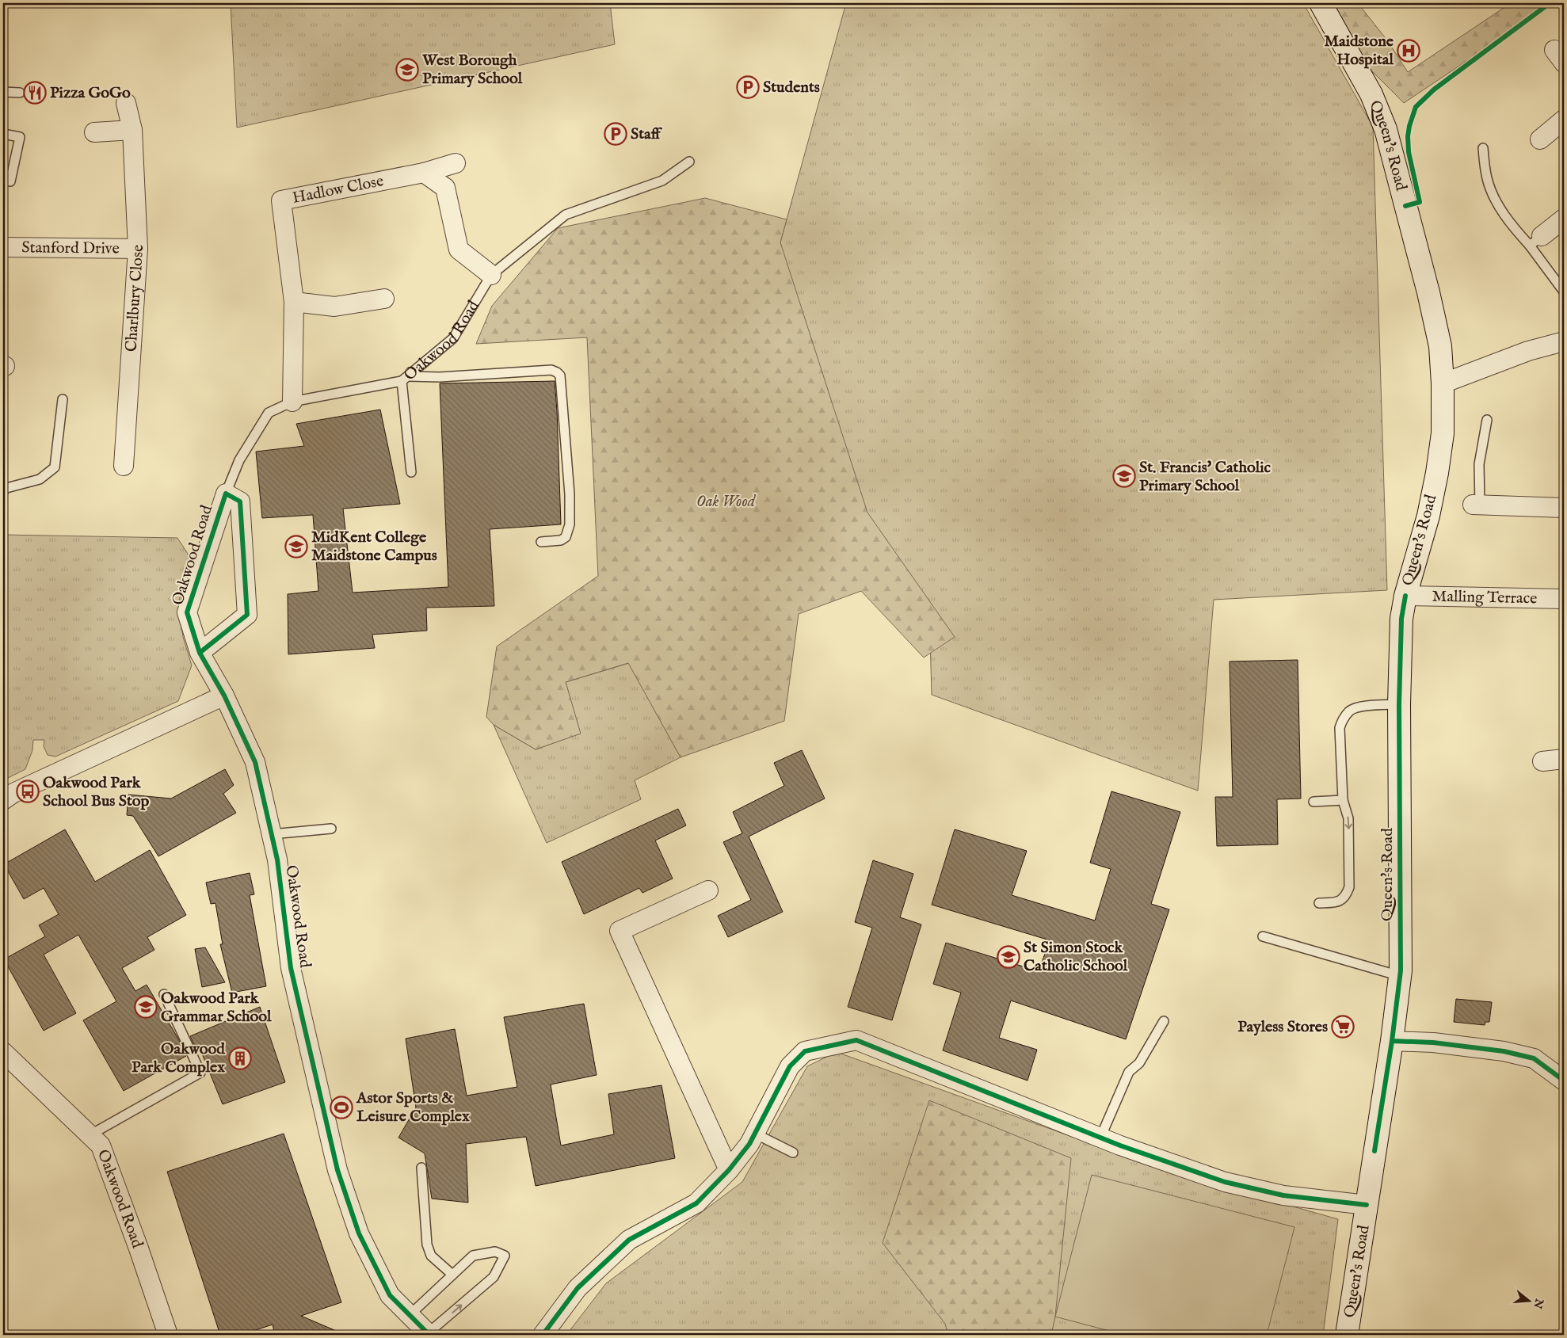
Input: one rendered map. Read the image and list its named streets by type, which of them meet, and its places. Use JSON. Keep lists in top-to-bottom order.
{
  "streets": {
    "street": [
      "Queen's Road",
      "Hadlow Close",
      "Stanford Drive",
      "Charlbury Close",
      "Oakwood Road",
      "Malling Terrace"
    ]
  },
  "crossings": [
    ["Queen's Road", "Malling Terrace"],
    ["Hadlow Close", "Oakwood Road"],
    ["Stanford Drive", "Charlbury Close"]
  ],
  "parks": ["Oak Wood"],
  "places": {
    "hospital": ["Maidstone Hospital"],
    "school or university": [
      "West Borough Primary School",
      "St. Francis' Catholic Primary School",
      "MidKent College Maidstone Campus",
      "St Simon Stock Catholic School",
      "Oakwood Park Grammar School"
    ],
    "parking": ["Students", "Staff"],
    "restaurant": ["Pizza GoGo"],
    "bus stop": ["Oakwood Park School Bus Stop"],
    "supermarket": ["Payless Stores"],
    "building": ["Oakwood Park Complex"],
    "sports": ["Astor Sports & Leisure Complex"]
  },
  "north": "right"
}
